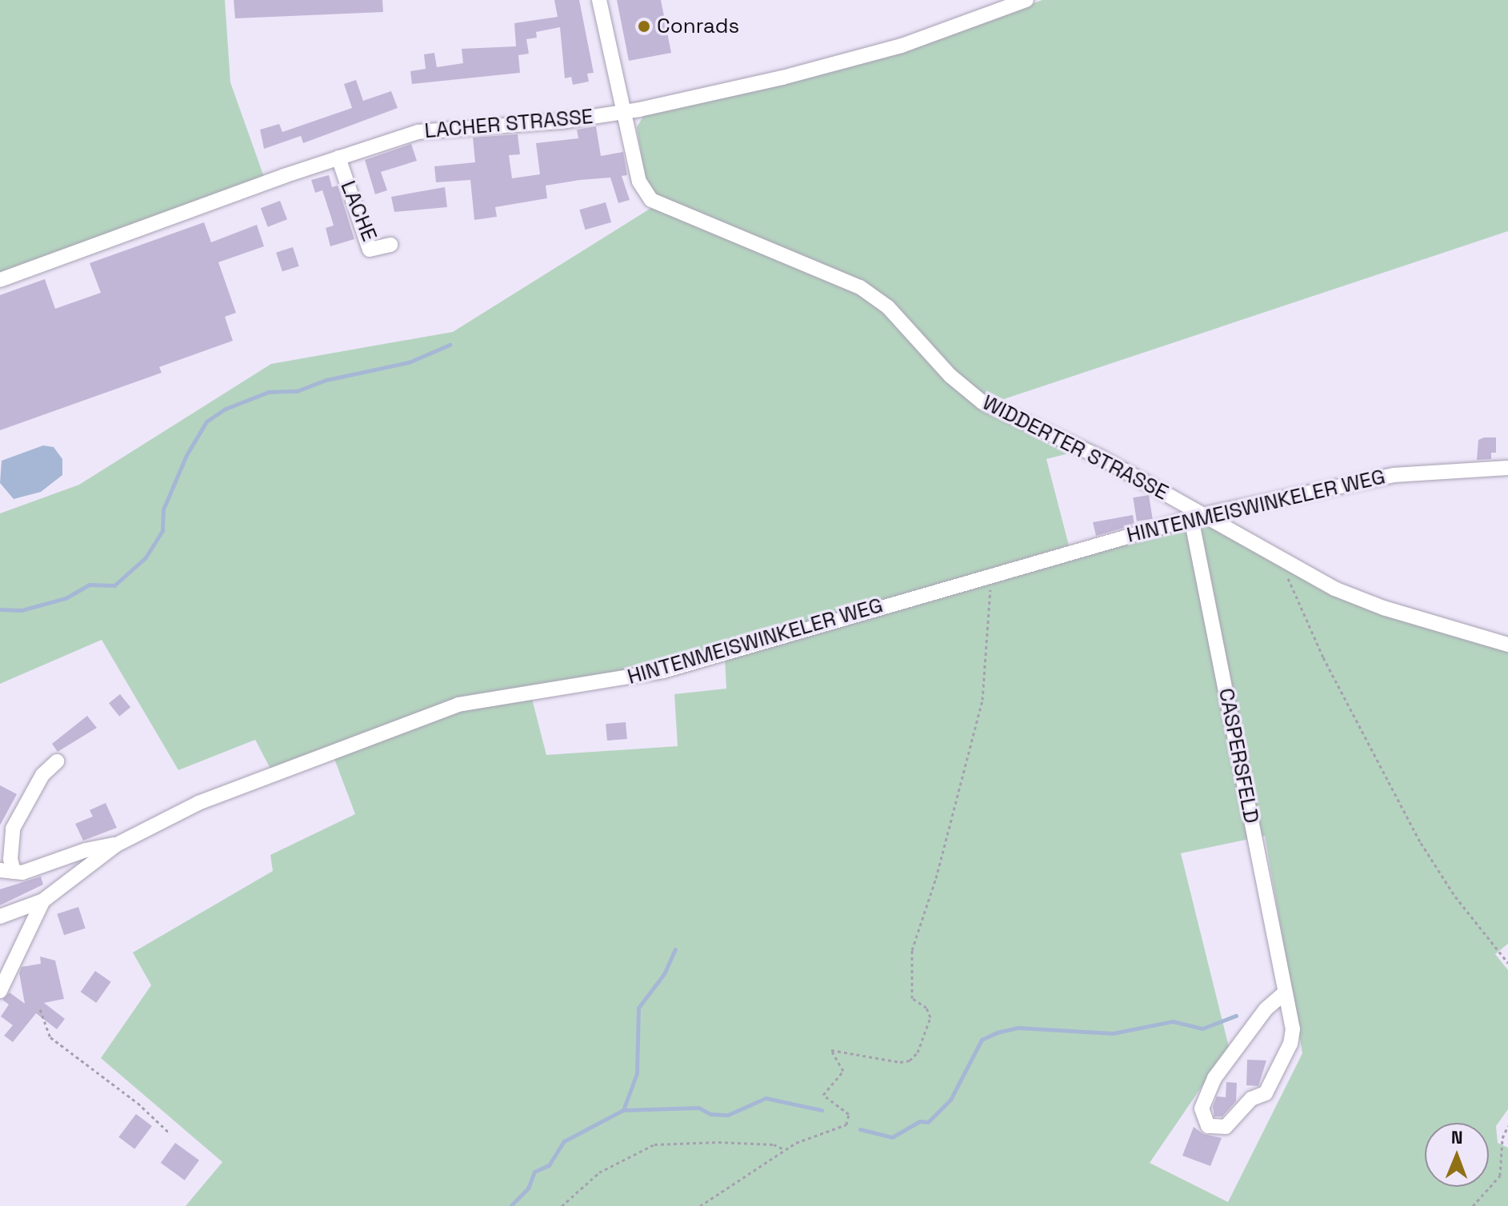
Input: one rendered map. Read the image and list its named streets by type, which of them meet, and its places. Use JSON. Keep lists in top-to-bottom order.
{
  "streets": {
    "street": [
      "LACHER STRASSE",
      "LACHE",
      "WIDDERTER STRASSE",
      "HINTENMEISWINKELER WEG",
      "CASPERSFELD"
    ]
  },
  "crossings": [
    ["LACHER STRASSE", "LACHE"],
    ["LACHER STRASSE", "WIDDERTER STRASSE"],
    ["WIDDERTER STRASSE", "HINTENMEISWINKELER WEG"],
    ["WIDDERTER STRASSE", "CASPERSFELD"],
    ["HINTENMEISWINKELER WEG", "CASPERSFELD"]
  ],
  "places": ["Conrads"],
  "north": "top"
}
